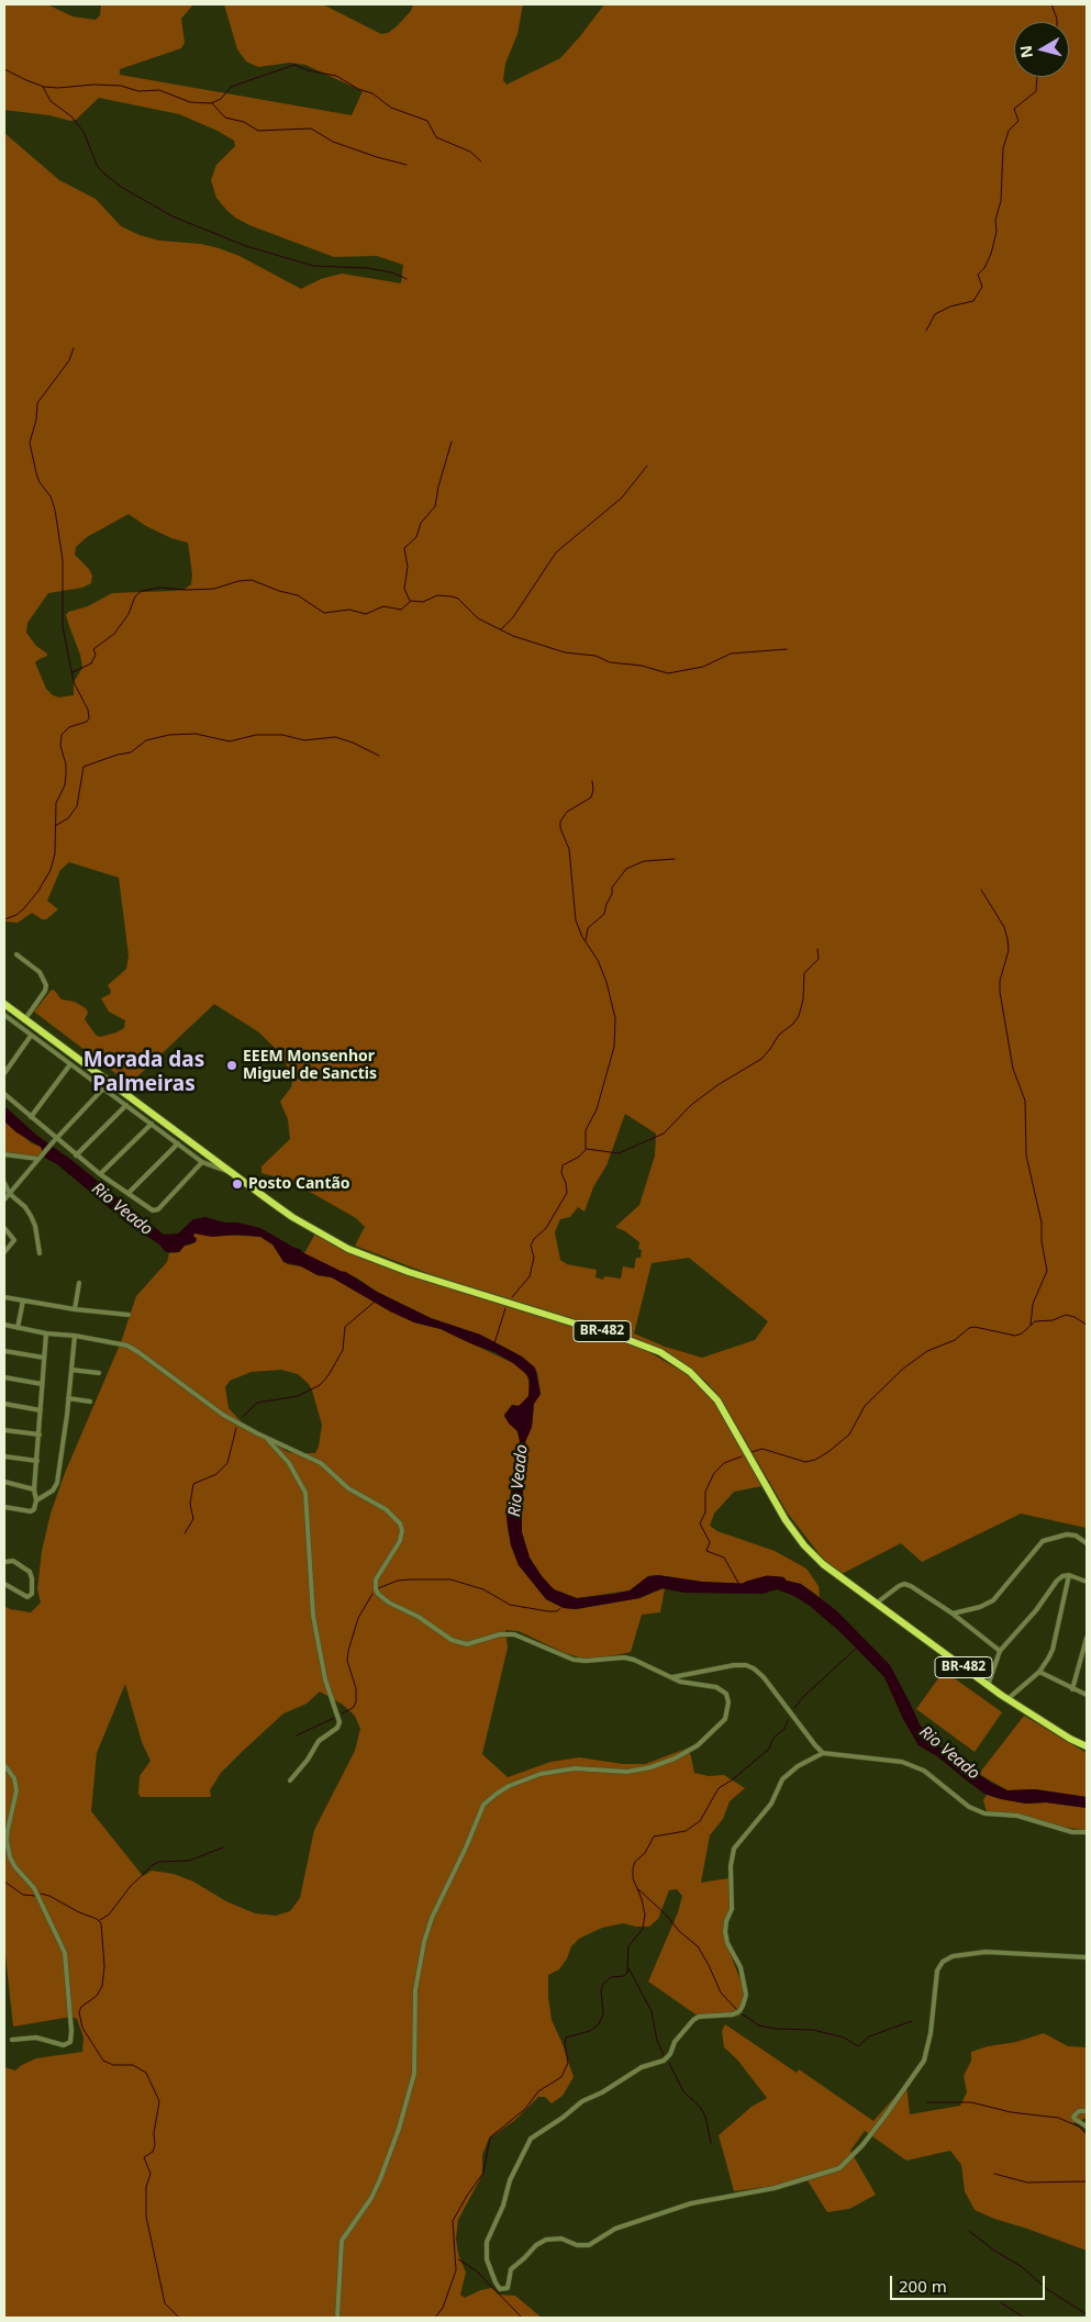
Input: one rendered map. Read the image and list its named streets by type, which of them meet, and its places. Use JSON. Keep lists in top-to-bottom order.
{
  "streets": {
    "highway": ["BR-482"]
  },
  "districts": ["Morada das Palmeiras"],
  "water": ["Rio Veado"],
  "places": ["EEEM Monsenhor Miguel de Sanctis", "Posto Cantão"],
  "scale_bar": "200 m",
  "north": "left"
}
